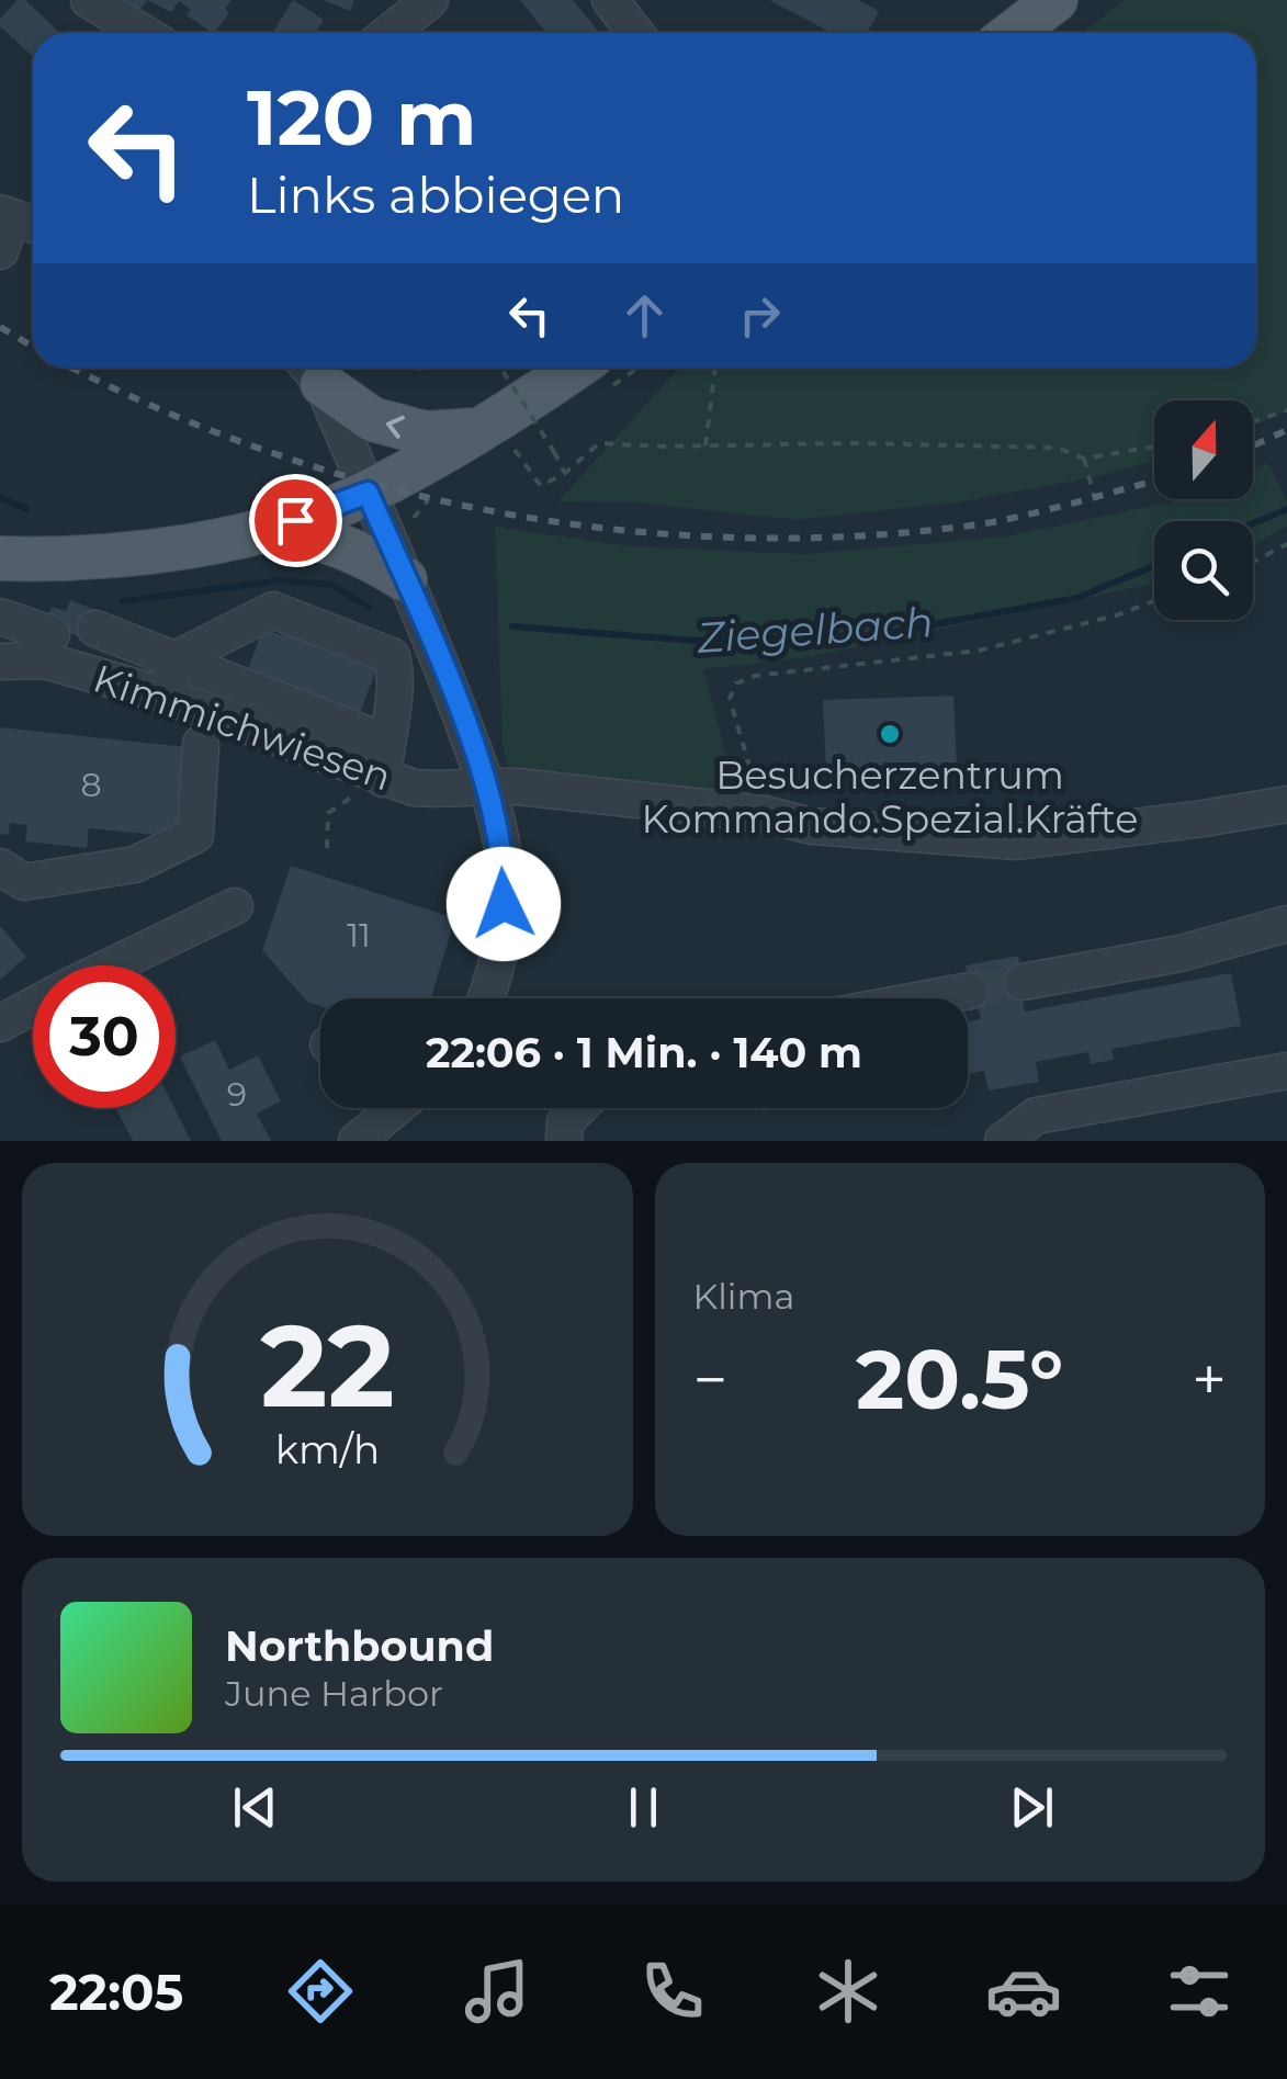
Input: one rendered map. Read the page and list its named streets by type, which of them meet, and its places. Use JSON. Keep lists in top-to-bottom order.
{
  "streets": {
    "street": ["Kimmichwiesen"]
  },
  "water": ["Ziegelbach"],
  "places": ["Besucherzentrum Kommando.Spezial.Kräfte"],
  "house_numbers": ["8", "11", "9"],
  "north": "top",
  "page": {
    "turn": ["120 m", "Links abbiegen"],
    "limit": "30",
    "trip": "22:06 · 1 Min. · 140 m",
    "tile": "Klima",
    "heat": ["−", "20.5°", "+"],
    "song": ["Northbound", "June Harbor"],
    "tabs": "22:05",
    "gauge": ["22", "km/h"]
  }
}
